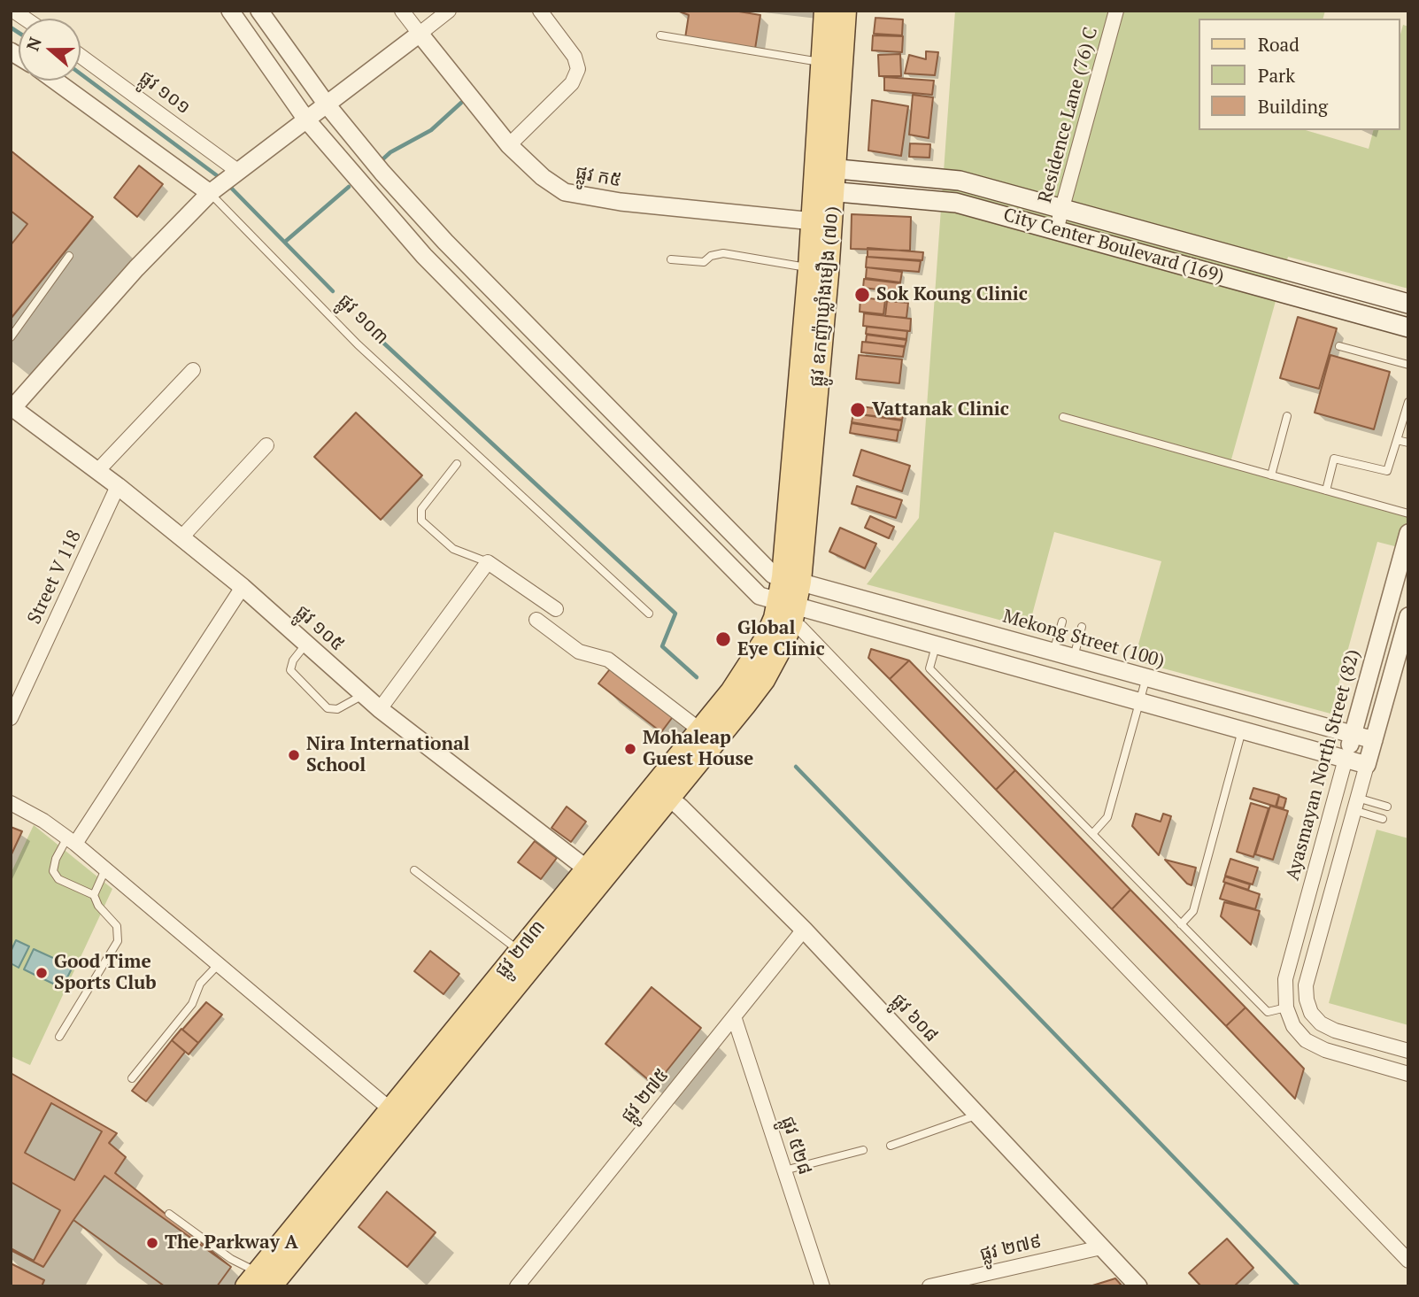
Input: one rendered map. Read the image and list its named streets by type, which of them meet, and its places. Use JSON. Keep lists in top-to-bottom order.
{
  "streets": {
    "main road": ["City Center Boulevard (169)", "ផ្លូវ ឧកញ៉ាឃ្លាំងមឿង (៧០)", "ផ្លូវ ២៧៣"],
    "street": [
      "ផ្លូវ ១០១",
      "Residence Lane (76) C",
      "ផ្លូវ ក៥",
      "ផ្លូវ ១០៣",
      "Street V 118",
      "ផ្លូវ ១០៥",
      "Mekong Street (100)",
      "Ayasmayan North Street (82)",
      "ផ្លូវ ៦០៨",
      "ផ្លូវ ២៧៥",
      "ផ្លូវ ៥២៨",
      "ផ្លូវ ២៧៩"
    ]
  },
  "crossings": [
    ["ផ្លូវ ១០១", "ផ្លូវ ១០៣"],
    ["Residence Lane (76) C", "City Center Boulevard (169)"],
    ["ផ្លូវ ក៥", "ផ្លូវ ឧកញ៉ាឃ្លាំងមឿង (៧០)"],
    ["City Center Boulevard (169)", "ផ្លូវ ឧកញ៉ាឃ្លាំងមឿង (៧០)"],
    ["ផ្លូវ ឧកញ៉ាឃ្លាំងមឿង (៧០)", "Mekong Street (100)"],
    ["Street V 118", "ផ្លូវ ១០៥"],
    ["ផ្លូវ ១០៥", "ផ្លូវ ២៧៣"],
    ["Mekong Street (100)", "Ayasmayan North Street (82)"],
    ["ផ្លូវ ២៧៣", "ផ្លូវ ៦០៨"],
    ["ផ្លូវ ៦០៨", "ផ្លូវ ២៧៥"],
    ["ផ្លូវ ៦០៨", "ផ្លូវ ២៧៩"],
    ["ផ្លូវ ២៧៥", "ផ្លូវ ៥២៨"]
  ],
  "places": [
    "Sok Koung Clinic",
    "Vattanak Clinic",
    "Global Eye Clinic",
    "Mohaleap Guest House",
    "Nira International School",
    "Good Time Sports Club",
    "The Parkway A"
  ],
  "legend": ["Road", "Park", "Building"],
  "north": "left"
}
